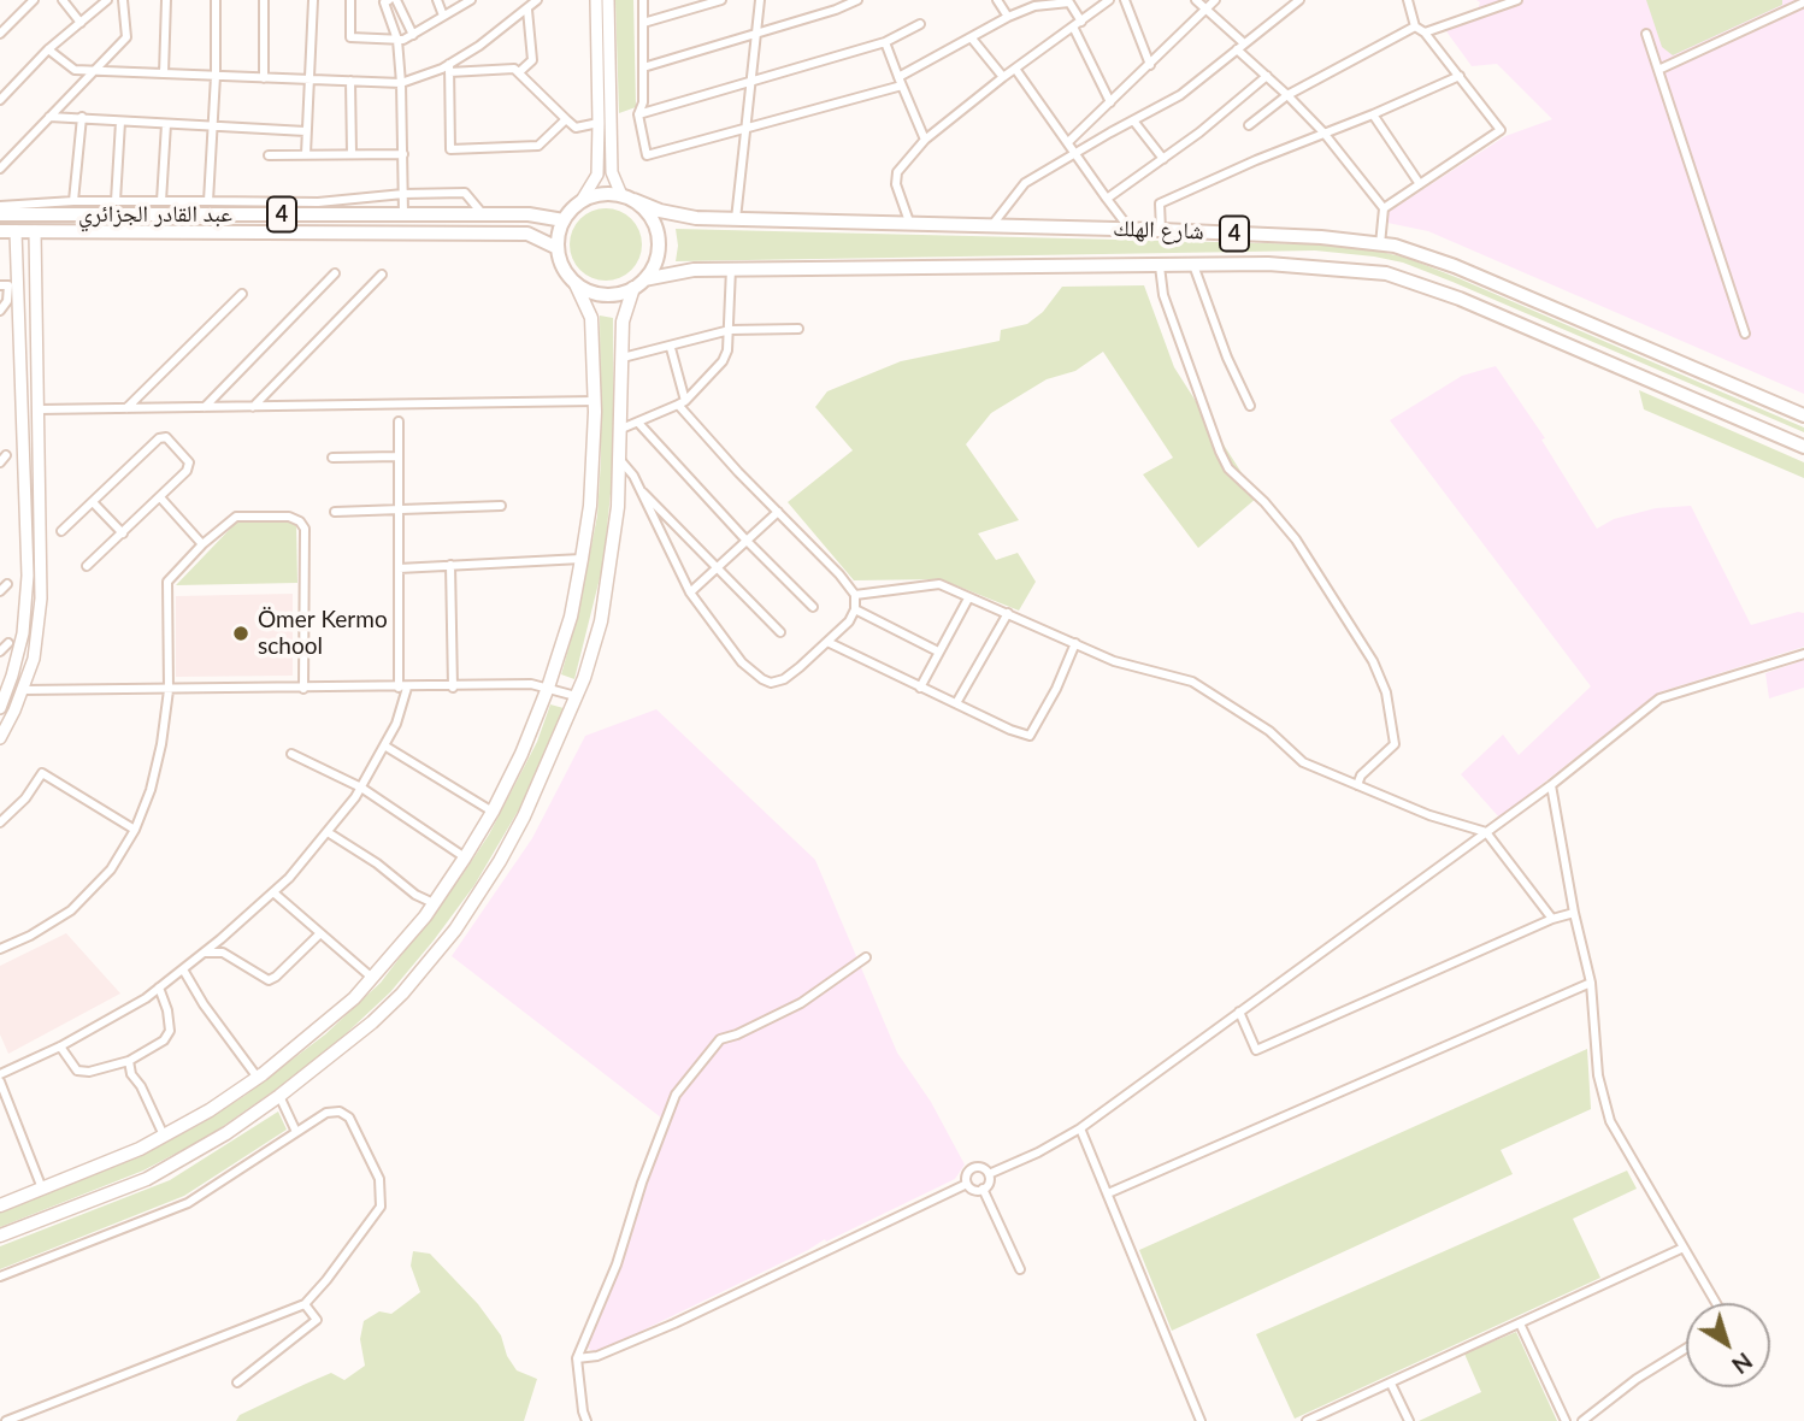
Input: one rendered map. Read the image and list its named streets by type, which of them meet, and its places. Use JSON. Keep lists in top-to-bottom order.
{
  "streets": {
    "highway": ["عبد القادر الجزائري", "4", "شارع الهلك"]
  },
  "crossings": [
    ["عبد القادر الجزائري", "شارع الهلك"]
  ],
  "places": ["Ömer Kermo school"],
  "north": "bottom right"
}
